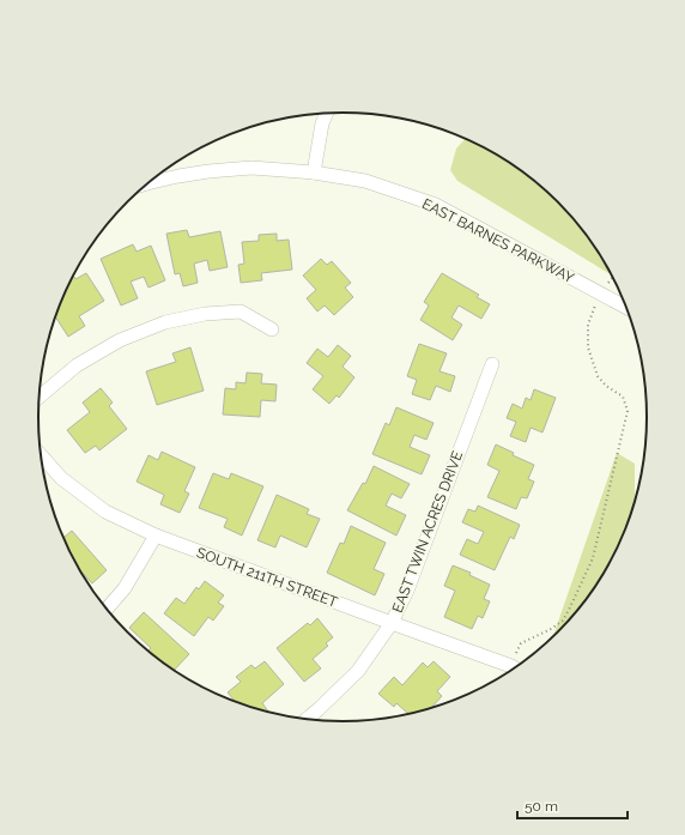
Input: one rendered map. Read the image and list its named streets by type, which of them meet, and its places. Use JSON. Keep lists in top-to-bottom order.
{
  "streets": {
    "street": ["EAST BARNES PARKWAY", "EAST TWIN ACRES DRIVE", "SOUTH 211TH STREET"]
  },
  "crossings": [
    ["EAST TWIN ACRES DRIVE", "SOUTH 211TH STREET"]
  ],
  "scale_bar": "50 m"
}
